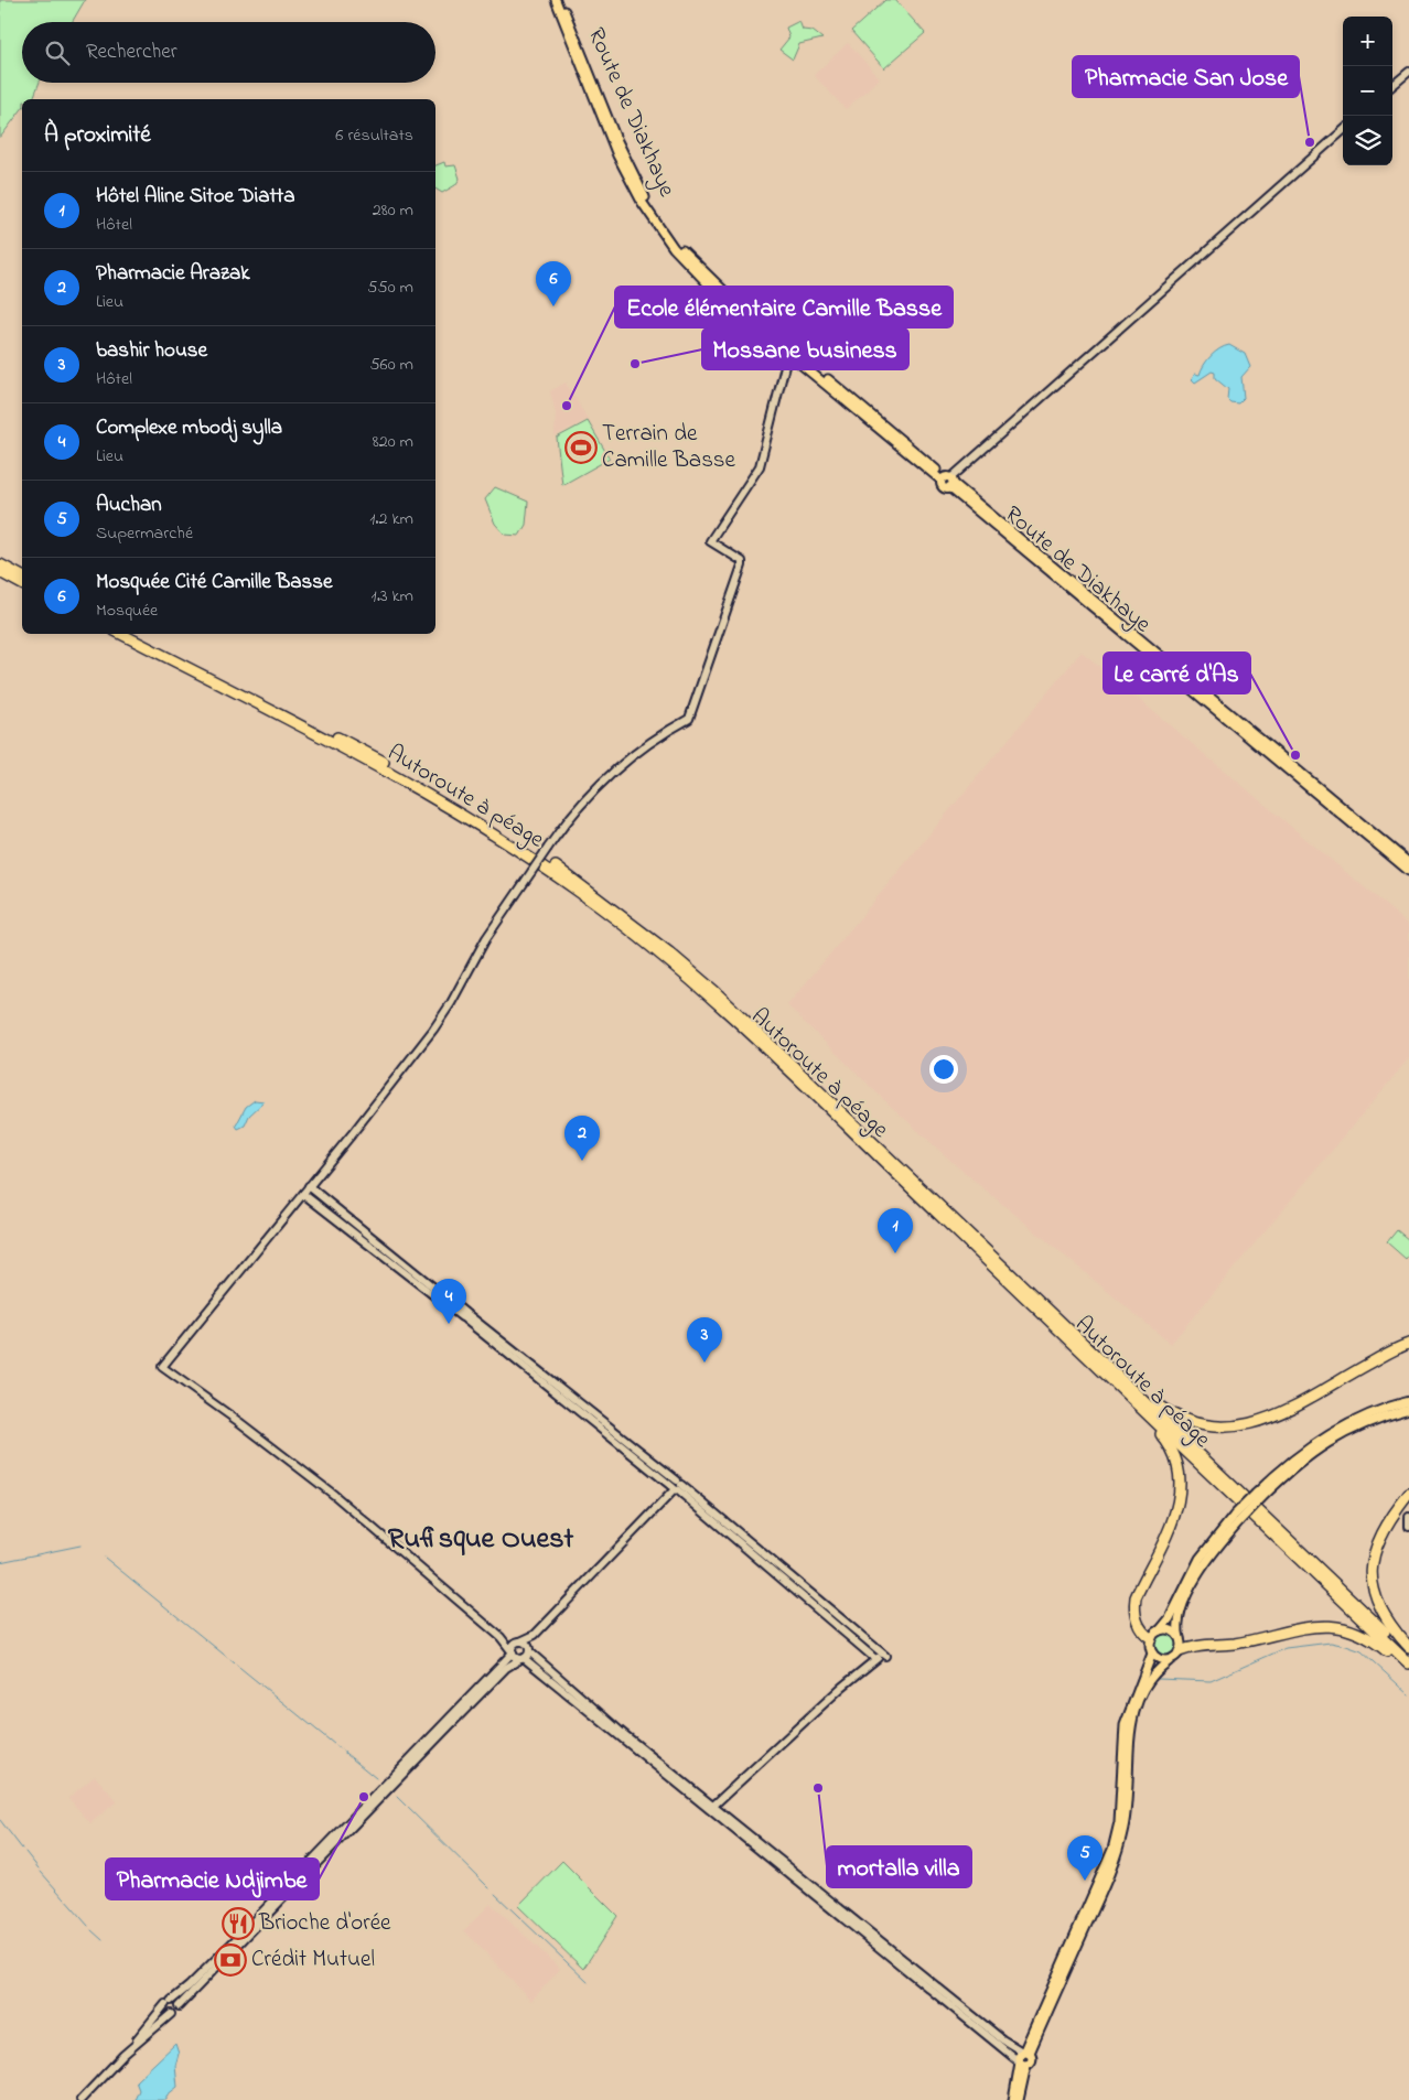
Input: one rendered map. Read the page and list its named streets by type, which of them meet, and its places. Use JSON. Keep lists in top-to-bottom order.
{
  "streets": {
    "highway": ["Autoroute à péage"],
    "main road": ["Route de Diakhaye"]
  },
  "districts": ["Rufisque Ouest"],
  "places": {
    "other": [
      "Pharmacie San Jose",
      "Mossane business",
      "Ecole élémentaire Camille Basse",
      "Le carré d'As",
      "mortalla villa",
      "Pharmacie Ndjimbe"
    ],
    "sports": ["Terrain de Camille Basse"],
    "restaurant": ["Brioche d'orée"],
    "bank": ["Crédit Mutuel"]
  },
  "page": {
    "map_buttons": ["+", "−"],
    "search": "Rechercher",
    "heading": ["À proximité", "6 résultats"],
    "list": [
      {
        "mark": "1",
        "name": "Hôtel Aline Sitoe Diatta",
        "note": "Hôtel",
        "value": "280 m"
      },
      {
        "mark": "2",
        "name": "Pharmacie Arazak",
        "note": "Lieu",
        "value": "550 m"
      },
      {
        "mark": "3",
        "name": "bashir house",
        "note": "Hôtel",
        "value": "560 m"
      },
      {
        "mark": "4",
        "name": "Complexe mbodj sylla",
        "note": "Lieu",
        "value": "820 m"
      },
      {
        "mark": "5",
        "name": "Auchan",
        "note": "Supermarché",
        "value": "1.2 km"
      },
      {
        "mark": "6",
        "name": "Mosquée Cité Camille Basse",
        "note": "Mosquée",
        "value": "1.3 km"
      }
    ],
    "pins": [
      "6",
      "2",
      "1",
      "4",
      "3",
      "5"
    ]
  }
}
